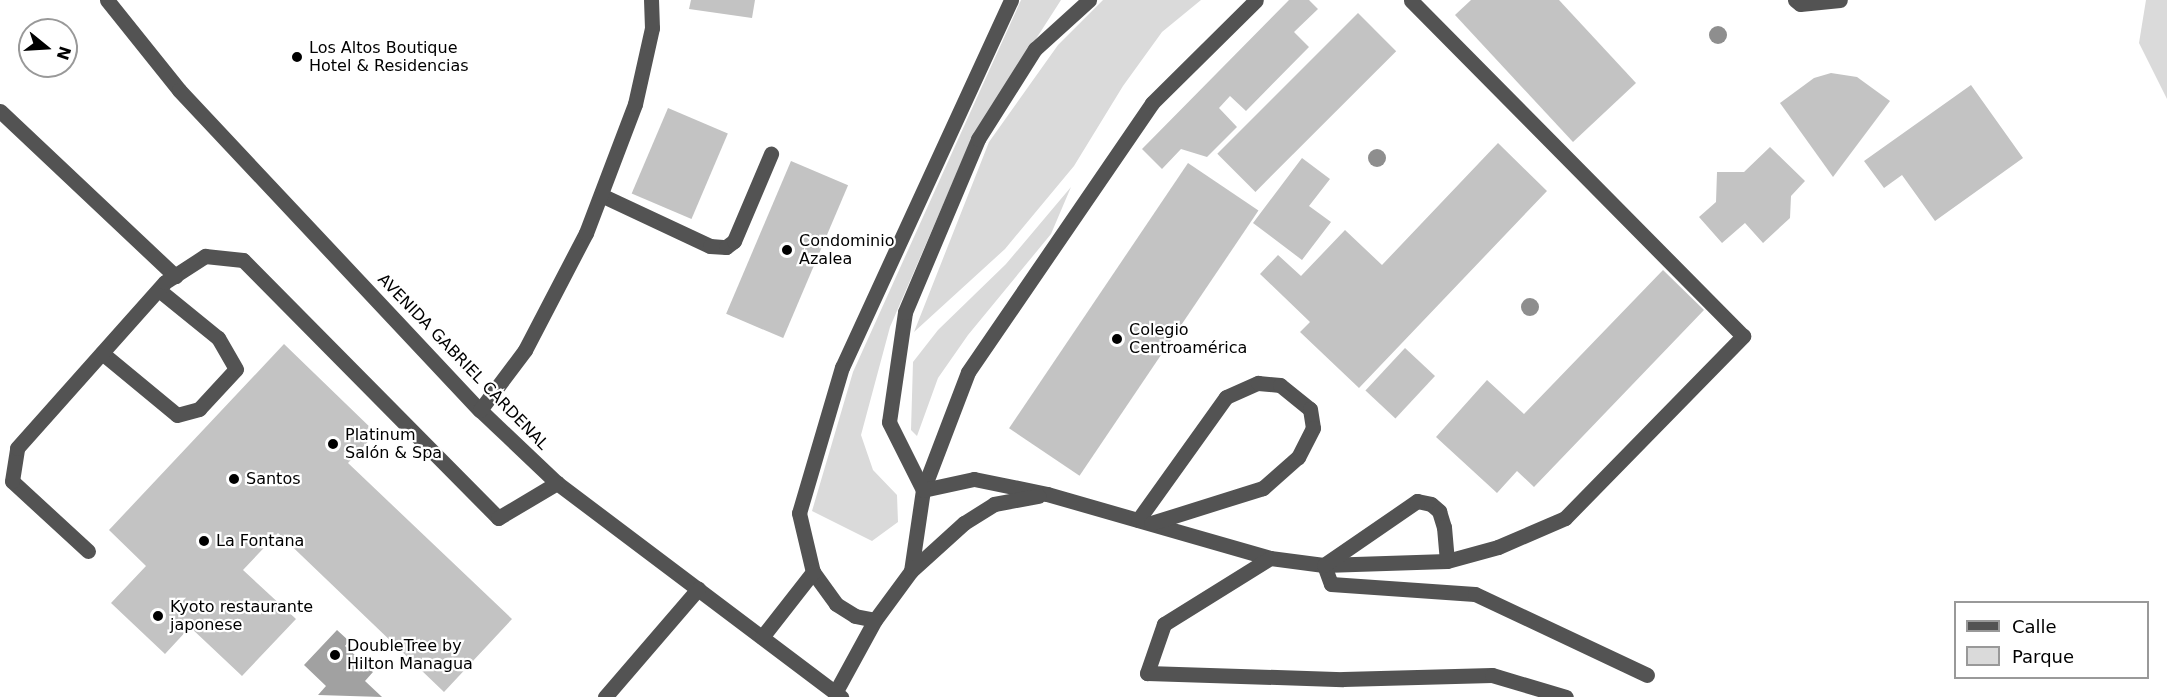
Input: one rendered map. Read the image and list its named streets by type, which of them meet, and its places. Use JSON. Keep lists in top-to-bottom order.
{
  "streets": {
    "street": ["AVENIDA GABRIEL CARDENAL"]
  },
  "places": [
    "Los Altos Boutique Hotel & Residencias",
    "Condominio Azalea",
    "Colegio Centroamérica",
    "Platinum Salón & Spa",
    "Santos",
    "La Fontana",
    "Kyoto restaurante japonese",
    "DoubleTree by Hilton Managua"
  ],
  "legend": ["Calle", "Parque"],
  "north": "right"
}
